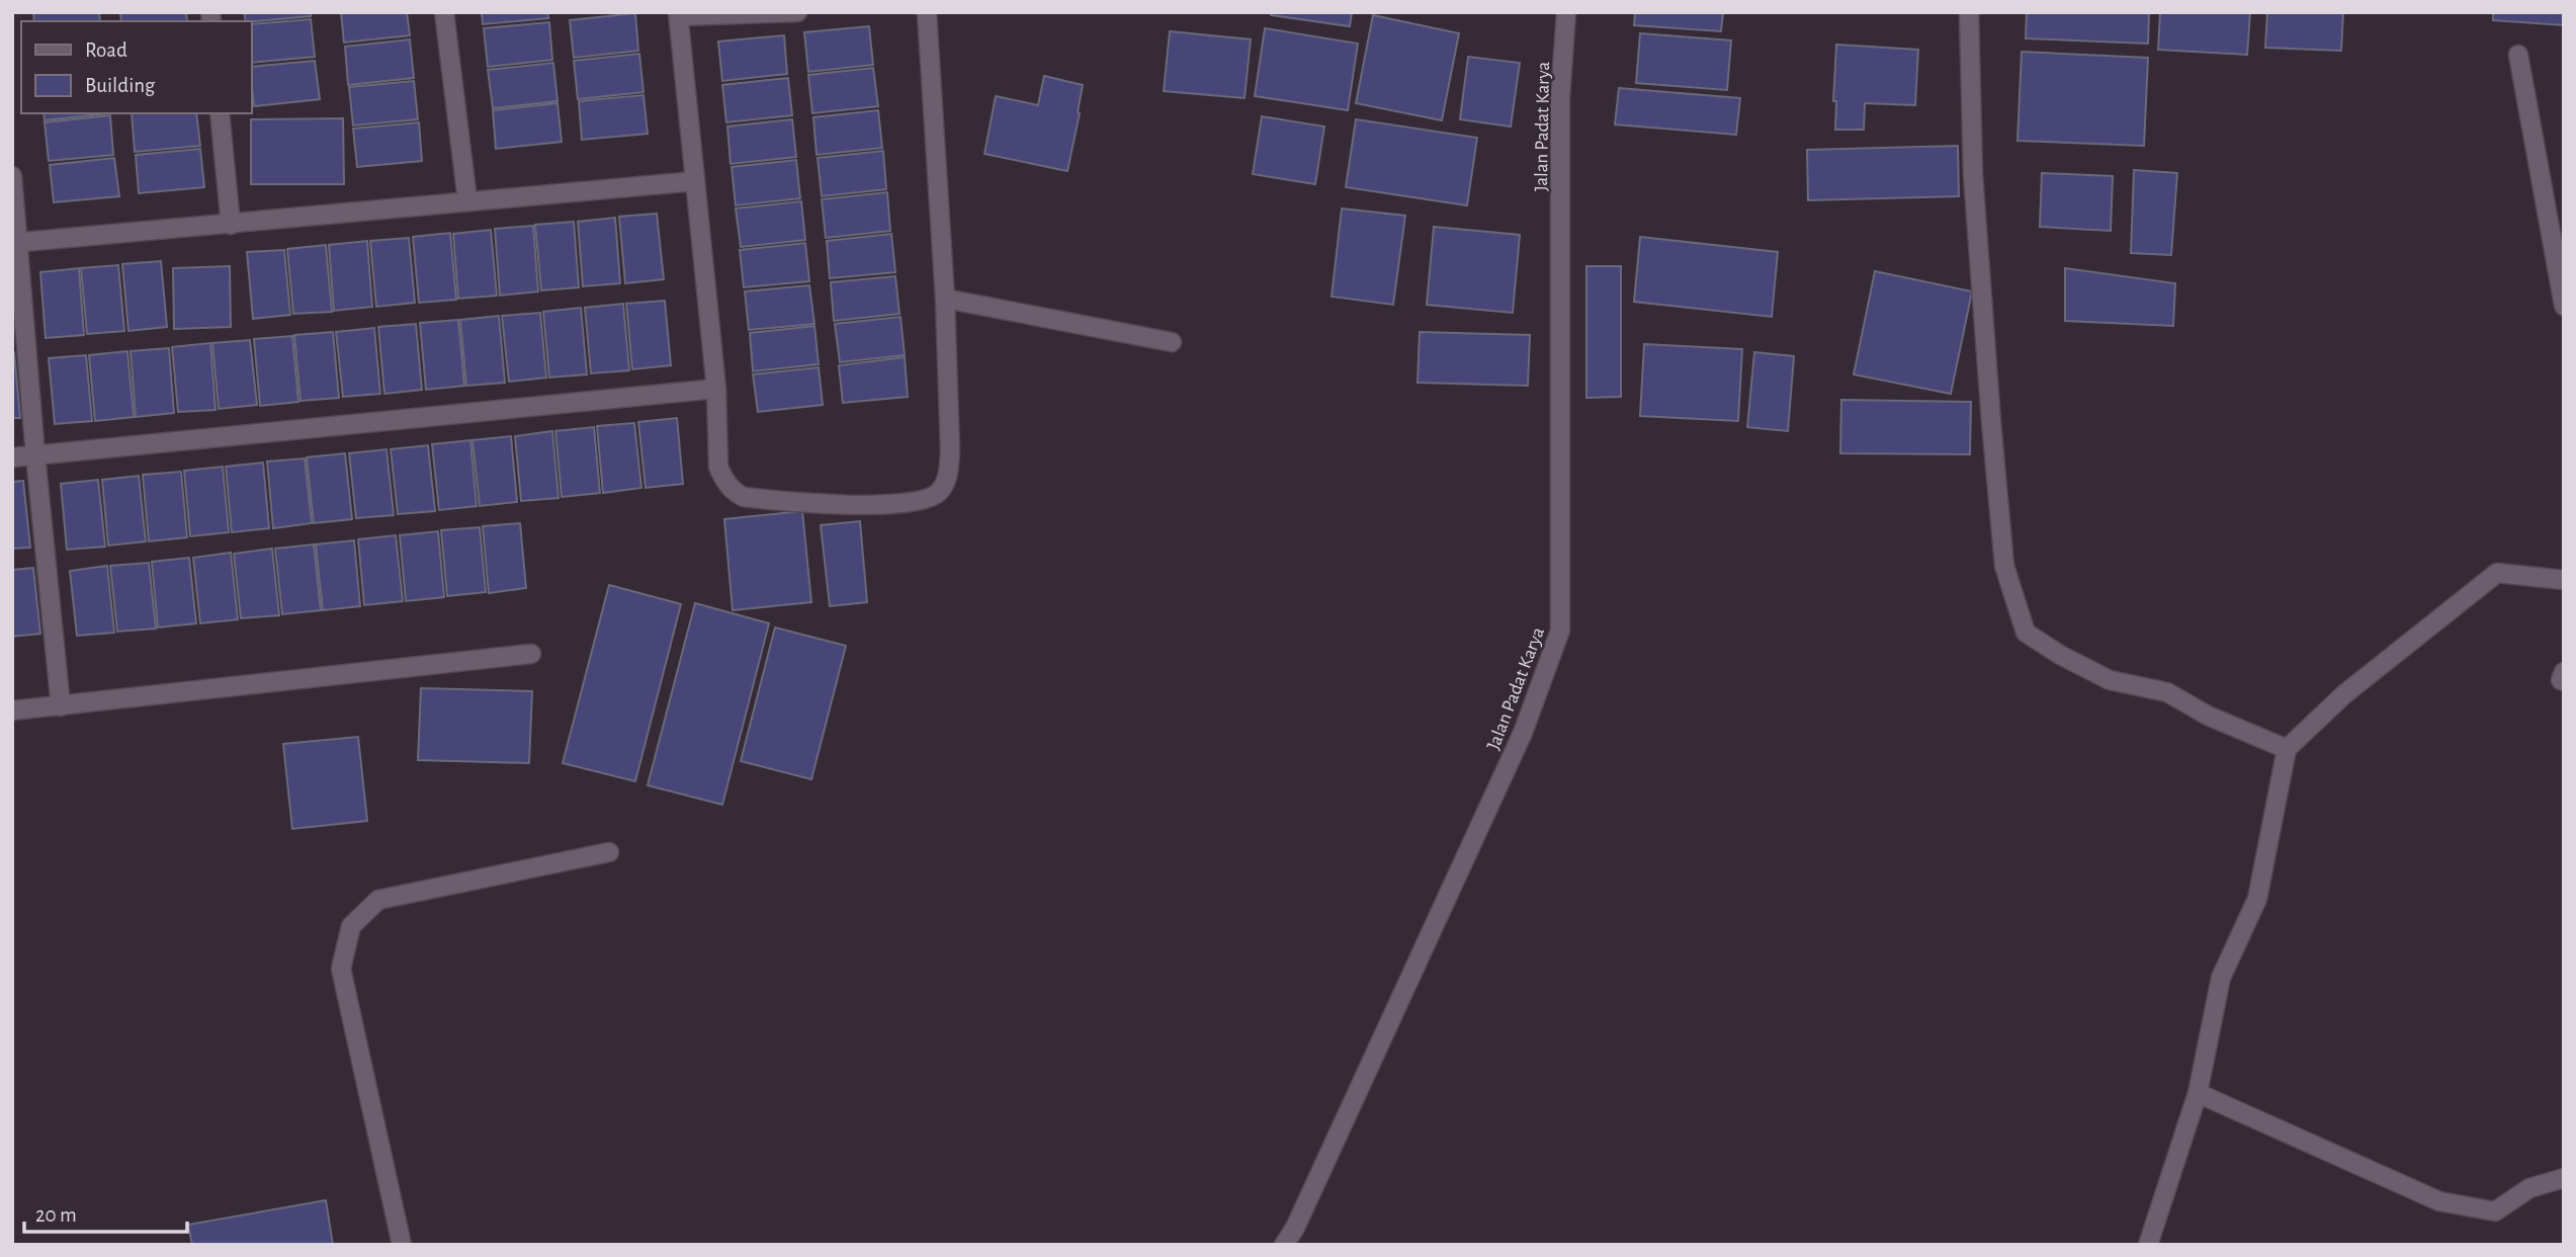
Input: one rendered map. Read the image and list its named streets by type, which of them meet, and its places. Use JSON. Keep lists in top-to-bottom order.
{
  "streets": {
    "street": ["Jalan Padat Karya"]
  },
  "legend": ["Road", "Building"],
  "scale_bar": "20 m"
}
